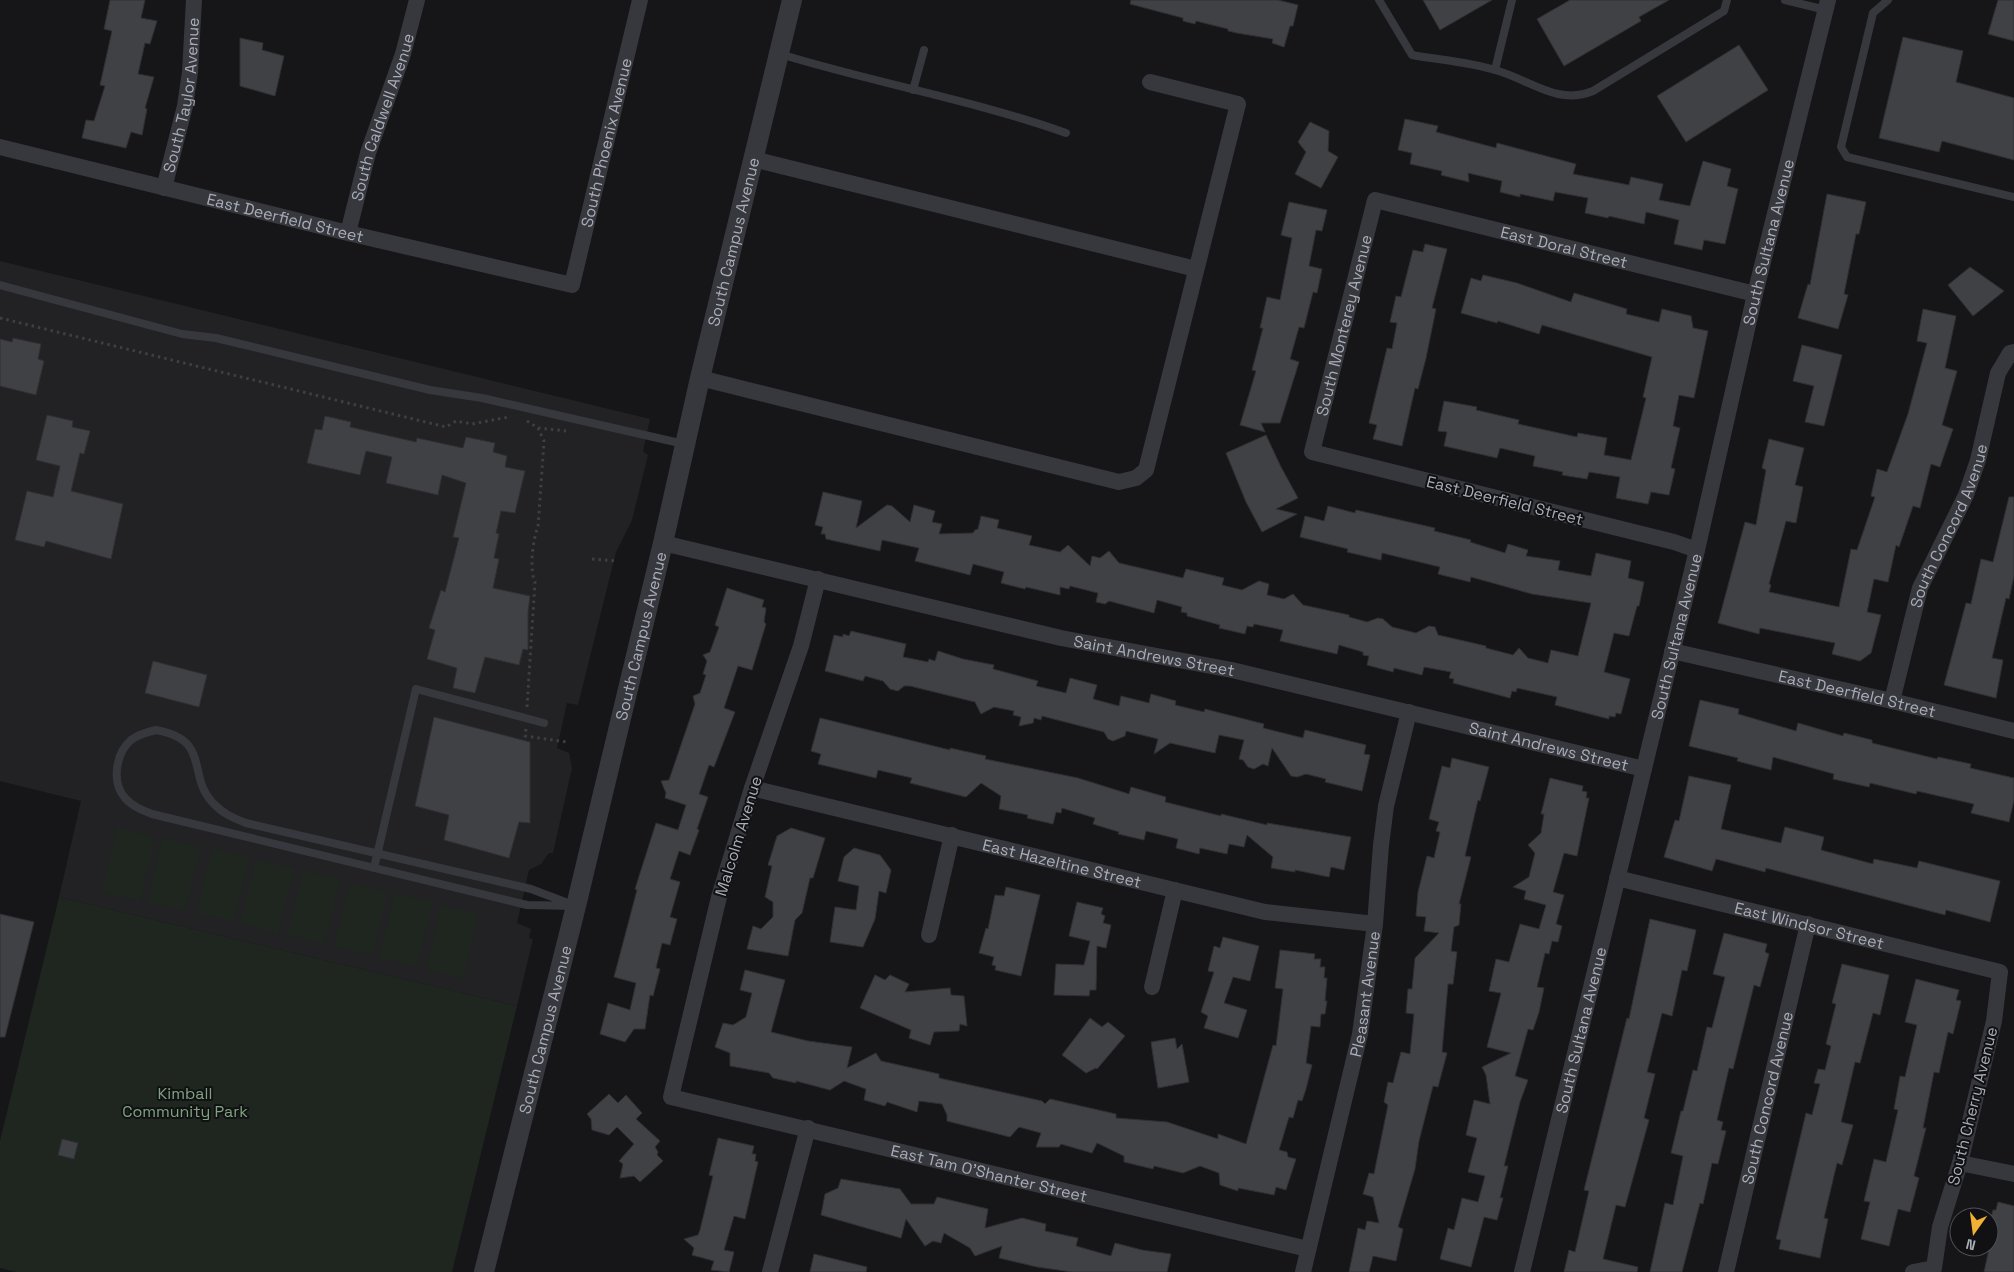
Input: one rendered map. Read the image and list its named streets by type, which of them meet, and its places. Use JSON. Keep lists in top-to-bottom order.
{
  "streets": {
    "street": [
      "South Taylor Avenue",
      "South Caldwell Avenue",
      "South Phoenix Avenue",
      "East Deerfield Street",
      "South Campus Avenue",
      "South Sultana Avenue",
      "East Doral Street",
      "South Monterey Avenue",
      "South Concord Avenue",
      "Saint Andrews Street",
      "Malcolm Avenue",
      "East Hazeltine Street",
      "East Windsor Street",
      "Pleasant Avenue",
      "South Cherry Avenue",
      "East Tam O'Shanter Street"
    ]
  },
  "crossings": [
    ["South Taylor Avenue", "East Deerfield Street"],
    ["South Caldwell Avenue", "East Deerfield Street"],
    ["South Phoenix Avenue", "East Deerfield Street"],
    ["East Deerfield Street", "South Sultana Avenue"],
    ["East Deerfield Street", "South Monterey Avenue"],
    ["East Deerfield Street", "South Concord Avenue"],
    ["South Campus Avenue", "Saint Andrews Street"],
    ["South Sultana Avenue", "East Doral Street"],
    ["South Sultana Avenue", "Saint Andrews Street"],
    ["South Sultana Avenue", "East Windsor Street"],
    ["East Doral Street", "South Monterey Avenue"],
    ["South Concord Avenue", "East Windsor Street"],
    ["Saint Andrews Street", "Malcolm Avenue"],
    ["Saint Andrews Street", "Pleasant Avenue"],
    ["Malcolm Avenue", "East Hazeltine Street"],
    ["Malcolm Avenue", "East Tam O'Shanter Street"],
    ["East Hazeltine Street", "Pleasant Avenue"],
    ["East Windsor Street", "South Cherry Avenue"],
    ["Pleasant Avenue", "East Tam O'Shanter Street"]
  ],
  "parks": ["Kimball Community Park"],
  "north": "bottom"
}
